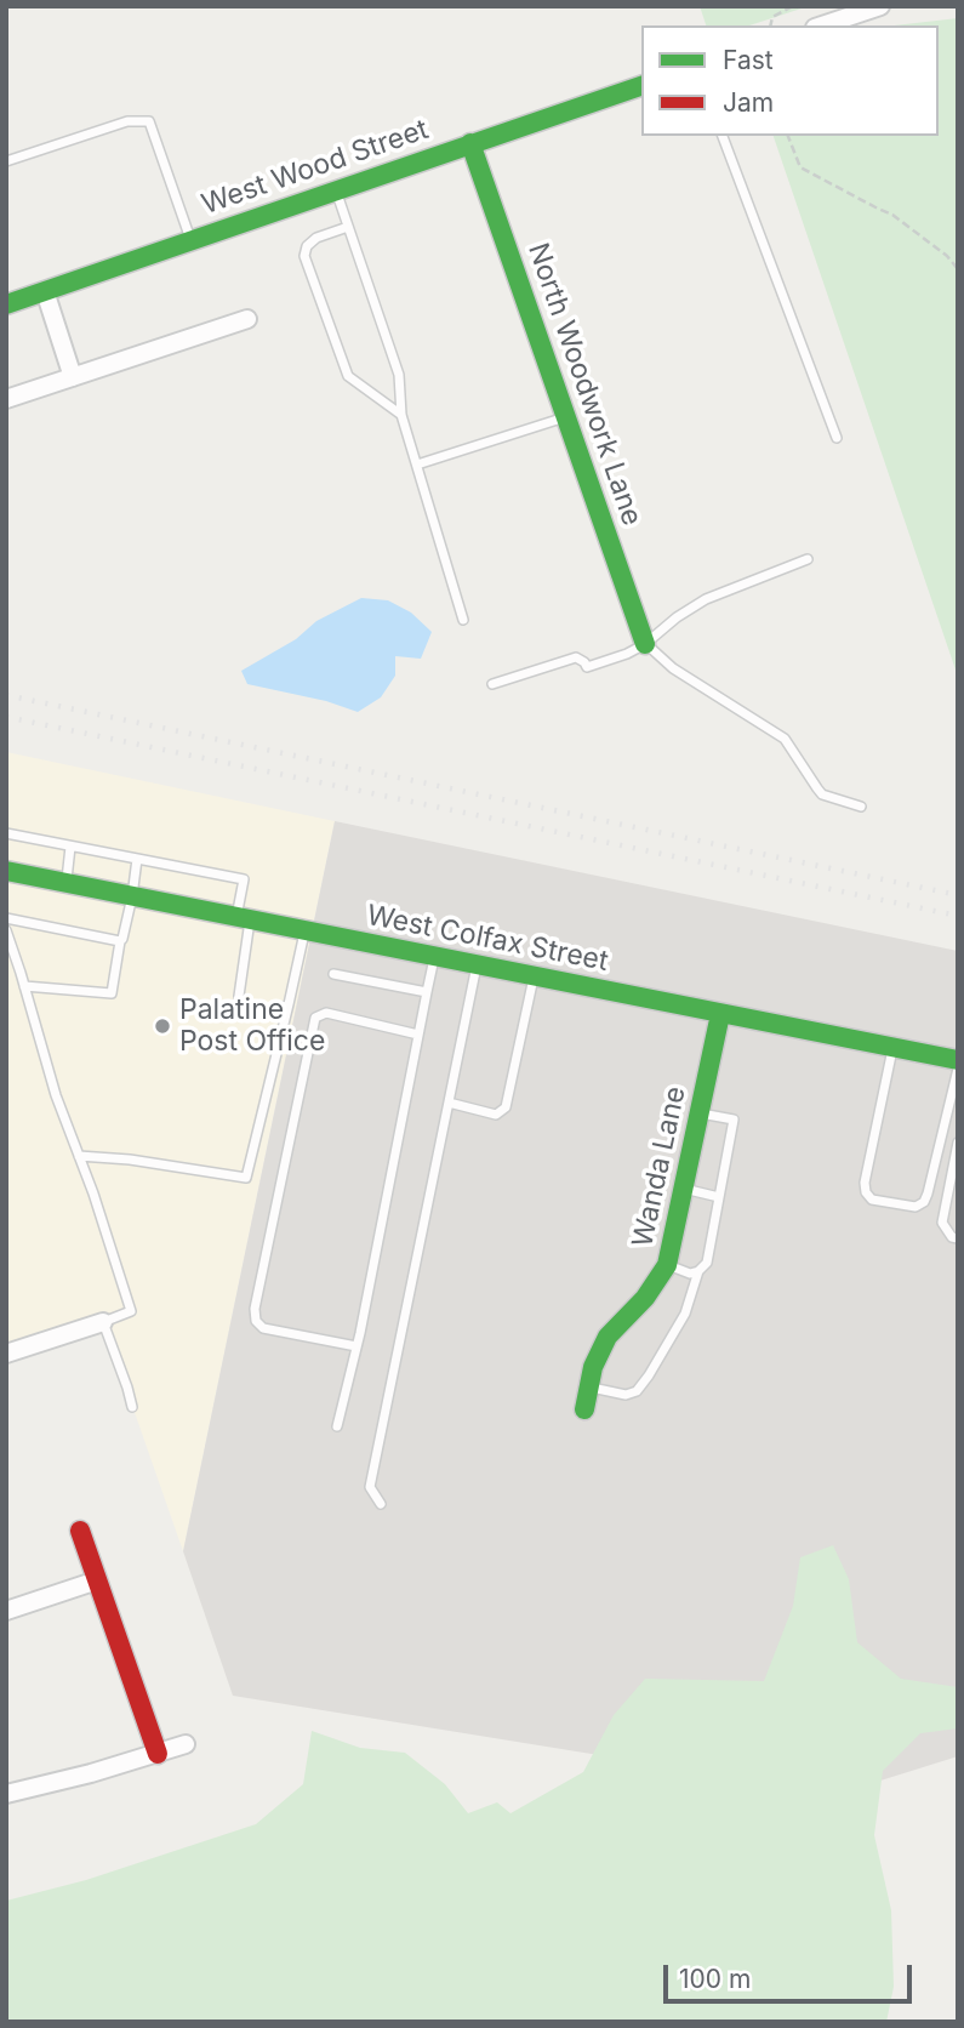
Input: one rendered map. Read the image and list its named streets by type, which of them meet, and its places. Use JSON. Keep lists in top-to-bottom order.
{
  "streets": {
    "street": [
      "West Wood Street",
      "North Woodwork Lane",
      "West Colfax Street",
      "Wanda Lane"
    ]
  },
  "crossings": [
    ["West Wood Street", "North Woodwork Lane"],
    ["West Colfax Street", "Wanda Lane"]
  ],
  "places": ["Palatine Post Office"],
  "legend": ["Fast", "Jam"],
  "scale_bar": "100 m"
}
